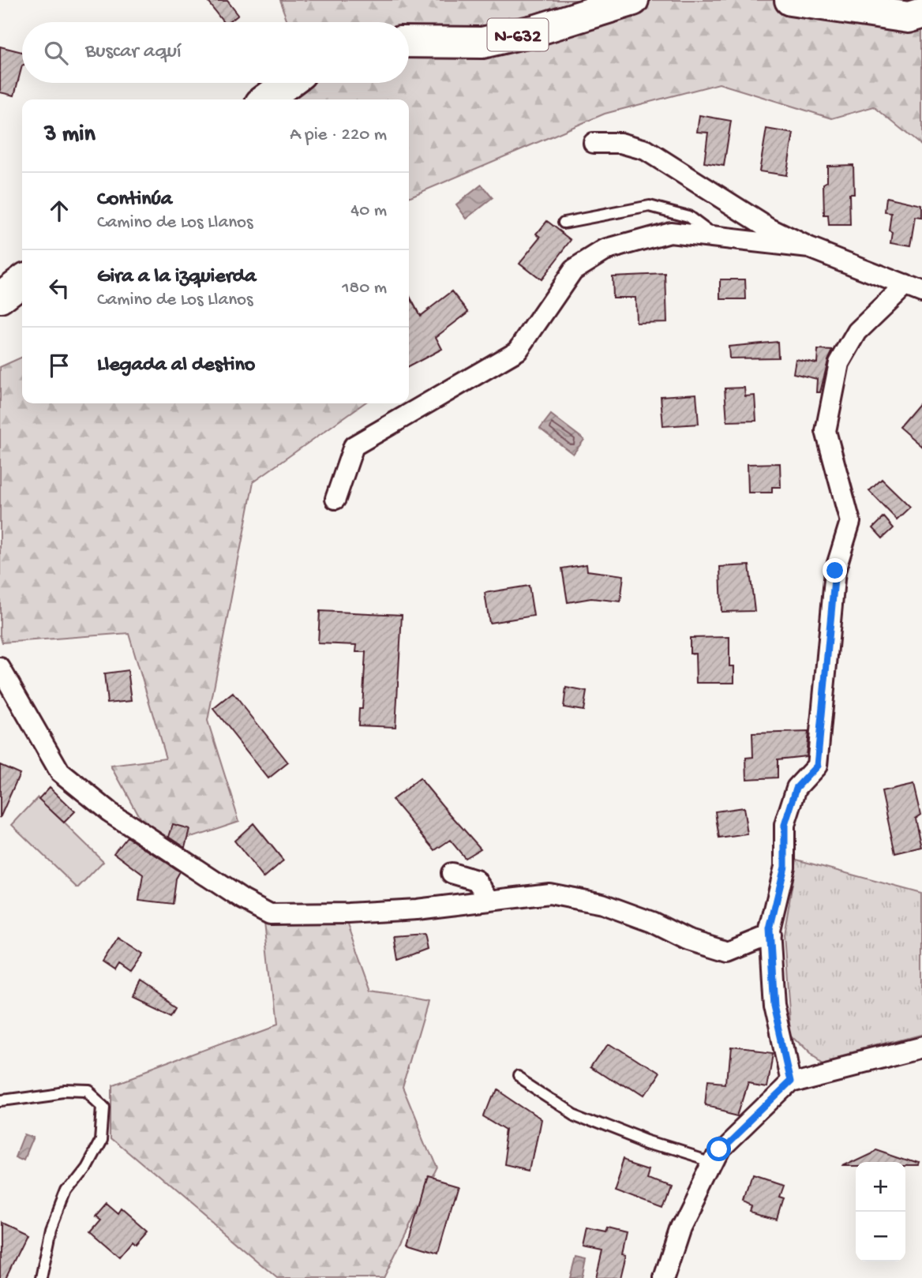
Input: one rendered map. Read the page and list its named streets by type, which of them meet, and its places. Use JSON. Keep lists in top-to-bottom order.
{
  "streets": {
    "highway": ["N-632"]
  },
  "page": {
    "search": "Buscar aquí",
    "heading": ["3 min", "A pie · 220 m"],
    "list": [
      ["Continúa", "Camino de Los Llanos", "40 m"],
      ["Gira a la izquierda", "Camino de Los Llanos", "180 m"],
      "Llegada al destino"
    ],
    "map_buttons": ["+", "−"]
  }
}
